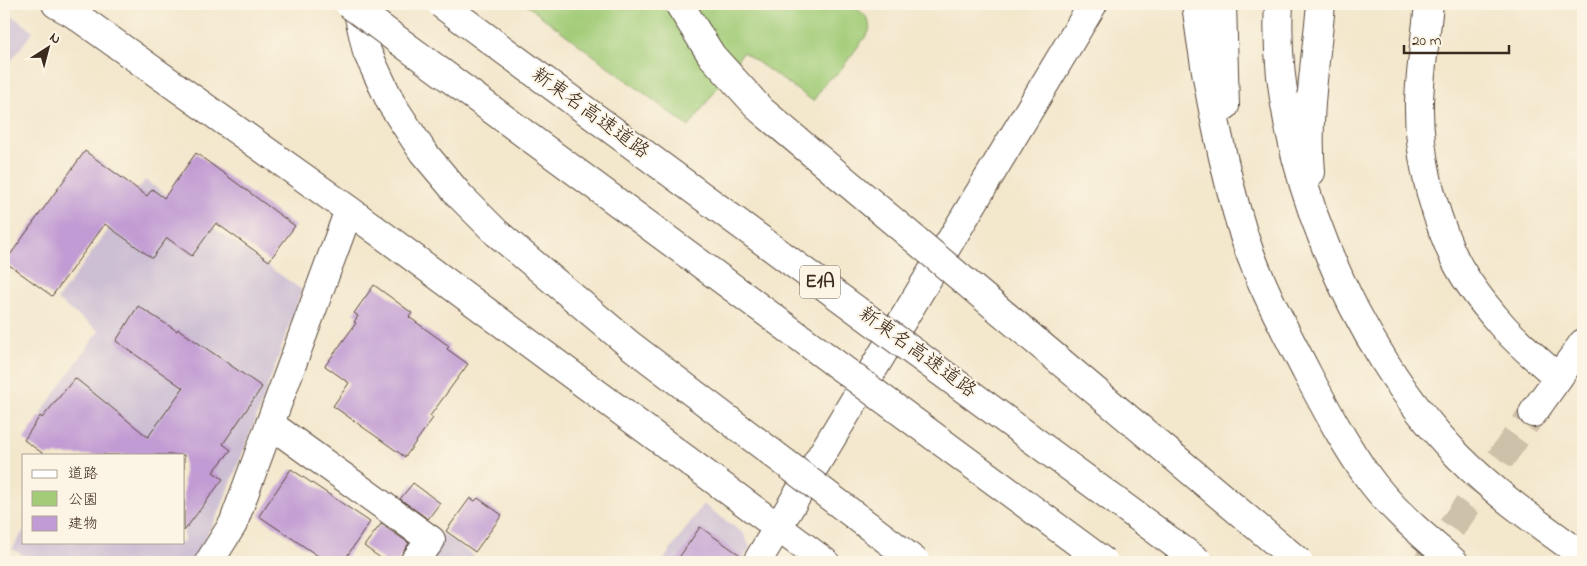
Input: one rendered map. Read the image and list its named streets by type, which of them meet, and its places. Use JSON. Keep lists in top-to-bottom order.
{
  "streets": {
    "main road": ["新東名高速道路", "E1A"]
  },
  "legend": ["道路", "公園", "建物"],
  "scale_bar": "20 m",
  "north": "top right"
}
